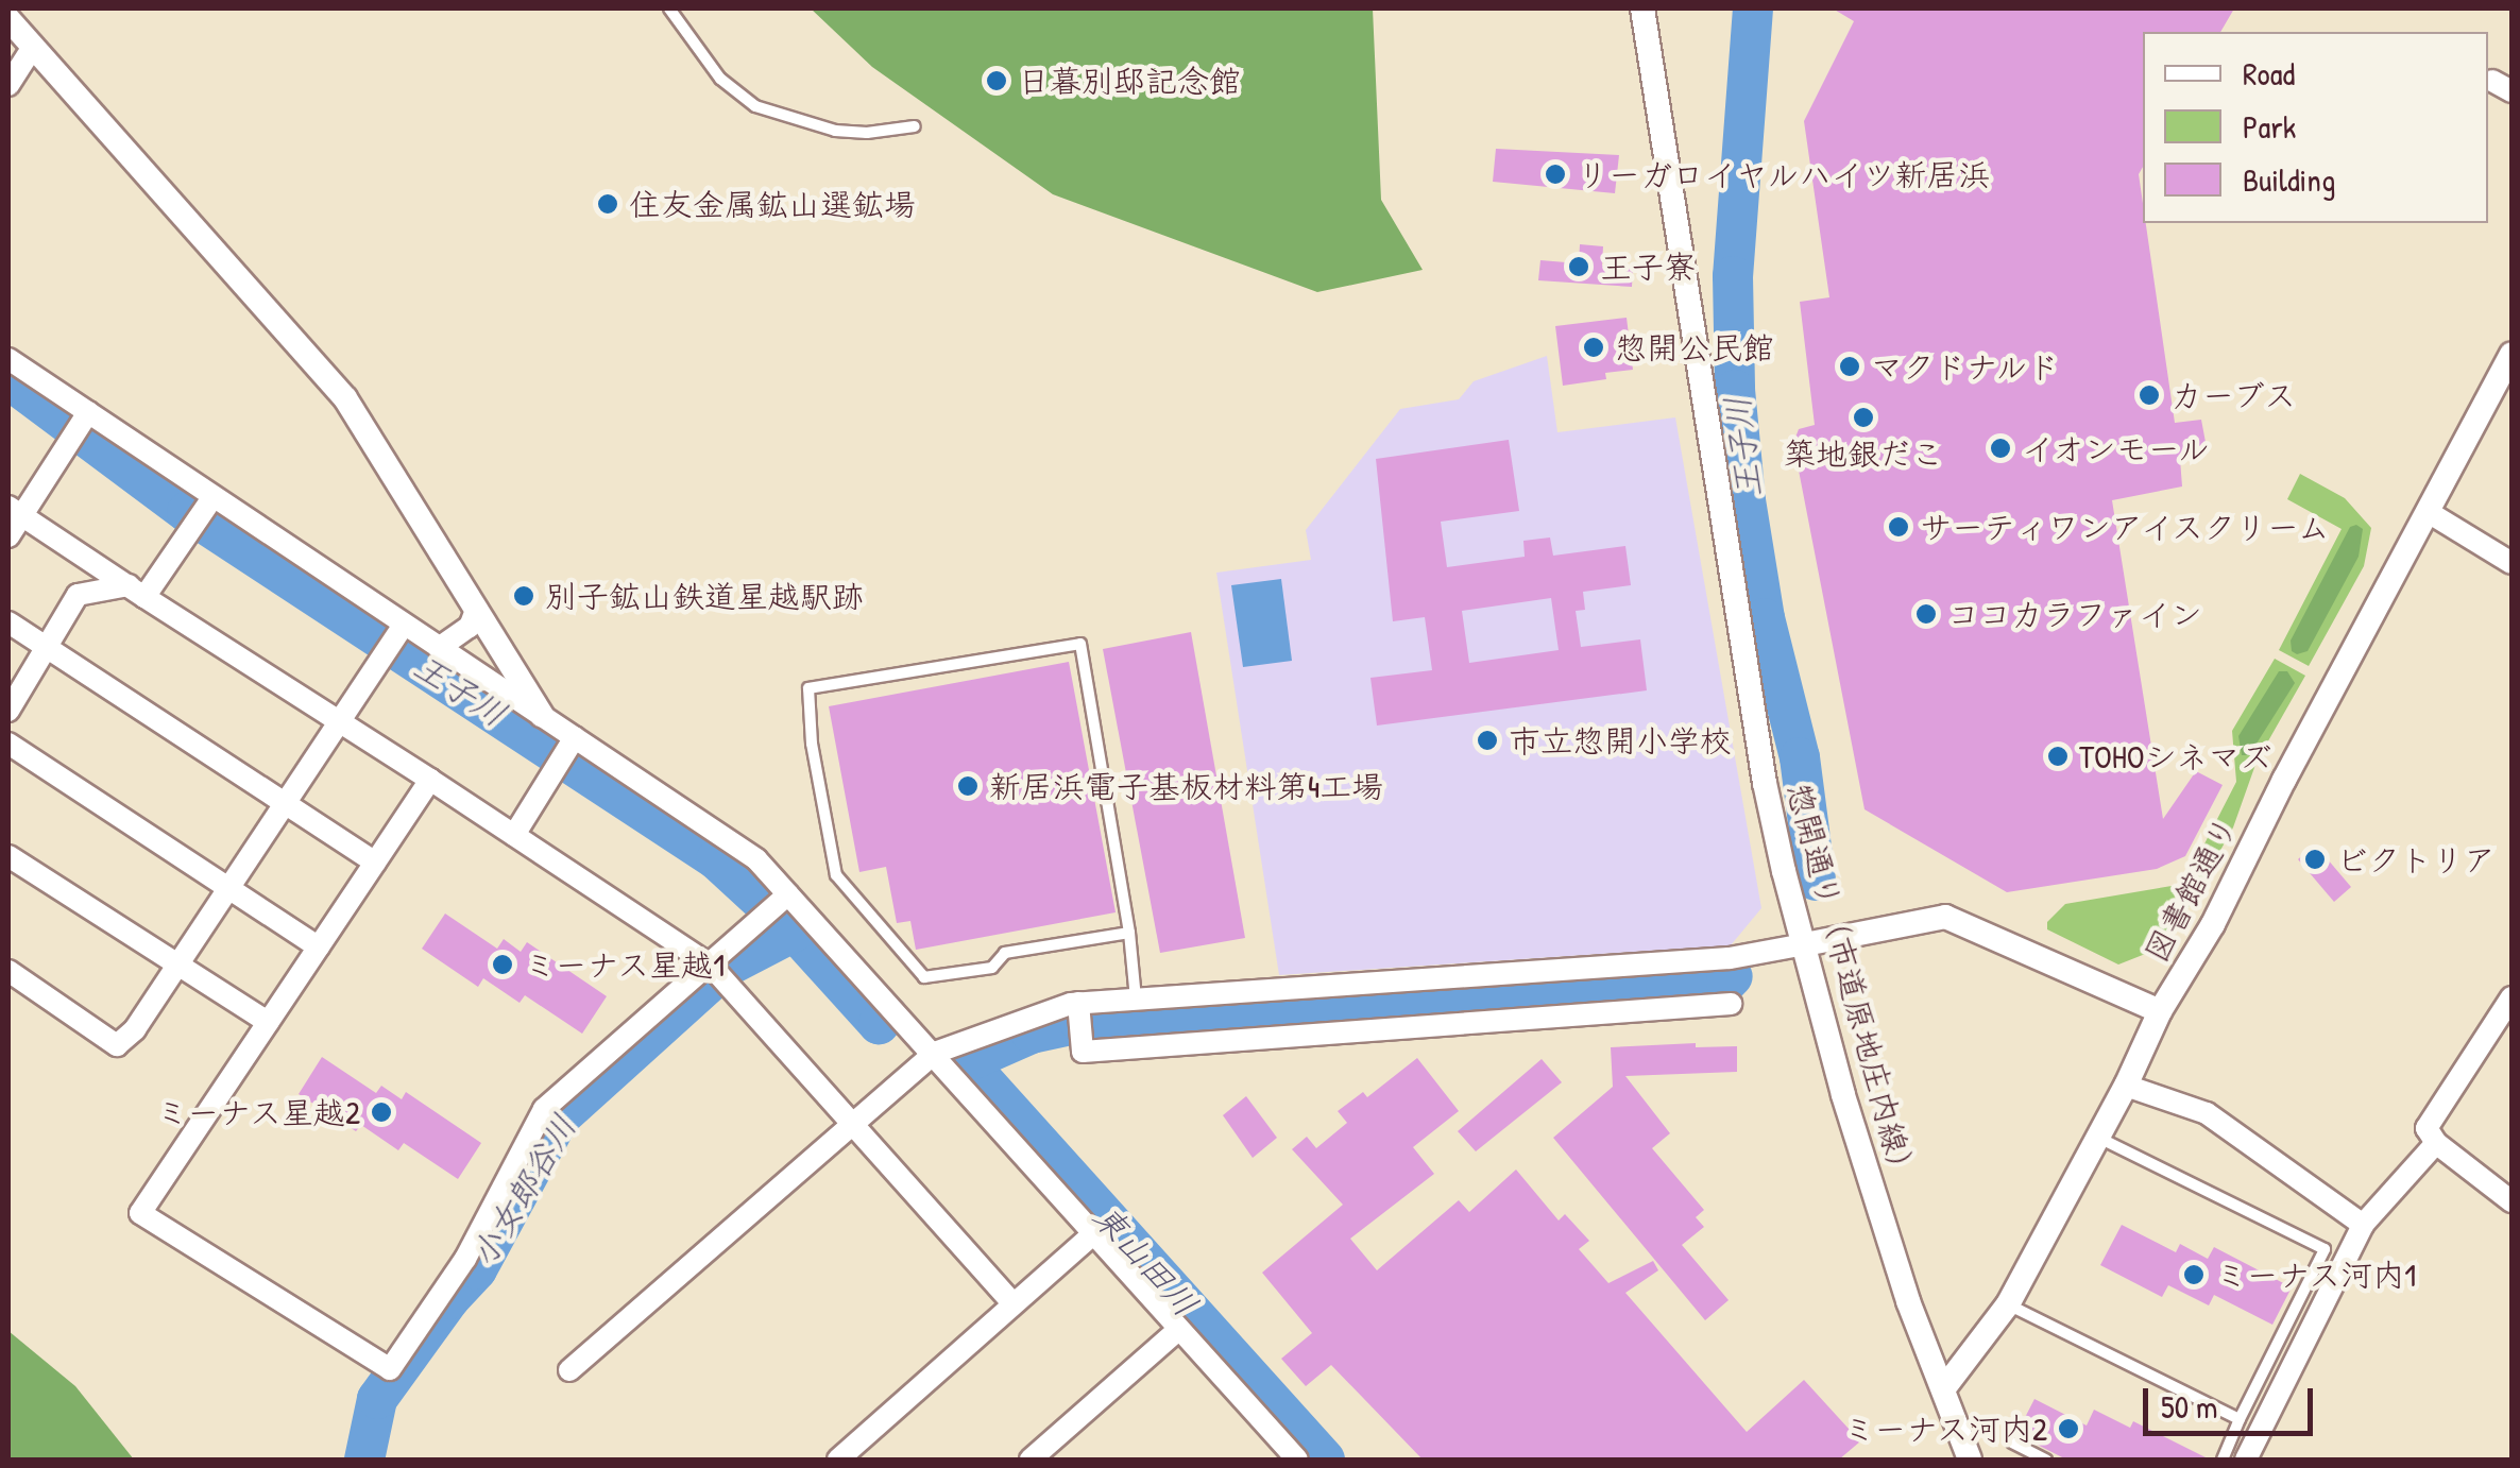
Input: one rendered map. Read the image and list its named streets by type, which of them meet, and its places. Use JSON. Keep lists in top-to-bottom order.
{
  "streets": {
    "street": ["図書館通り", "惣開通り（市道原地庄内線）"]
  },
  "crossings": [
    ["図書館通り", "惣開通り（市道原地庄内線）"]
  ],
  "water": ["王子川", "小女郎谷川", "東山田川"],
  "places": [
    "日暮別邸記念館",
    "リーガロイヤルハイツ新居浜",
    "住友金属鉱山選鉱場",
    "王子寮",
    "惣開公民館",
    "マクドナルド",
    "カーブス",
    "築地銀だこ",
    "イオンモール",
    "サーティワンアイスクリーム",
    "別子鉱山鉄道星越駅跡",
    "ココカラファイン",
    "市立惣開小学校",
    "TOHOシネマズ",
    "新居浜電子基板材料第4工場",
    "ビクトリア",
    "ミーナス星越1",
    "ミーナス星越2",
    "ミーナス河内1",
    "ミーナス河内2"
  ],
  "legend": ["Road", "Park", "Building"],
  "scale_bar": "50 m"
}
